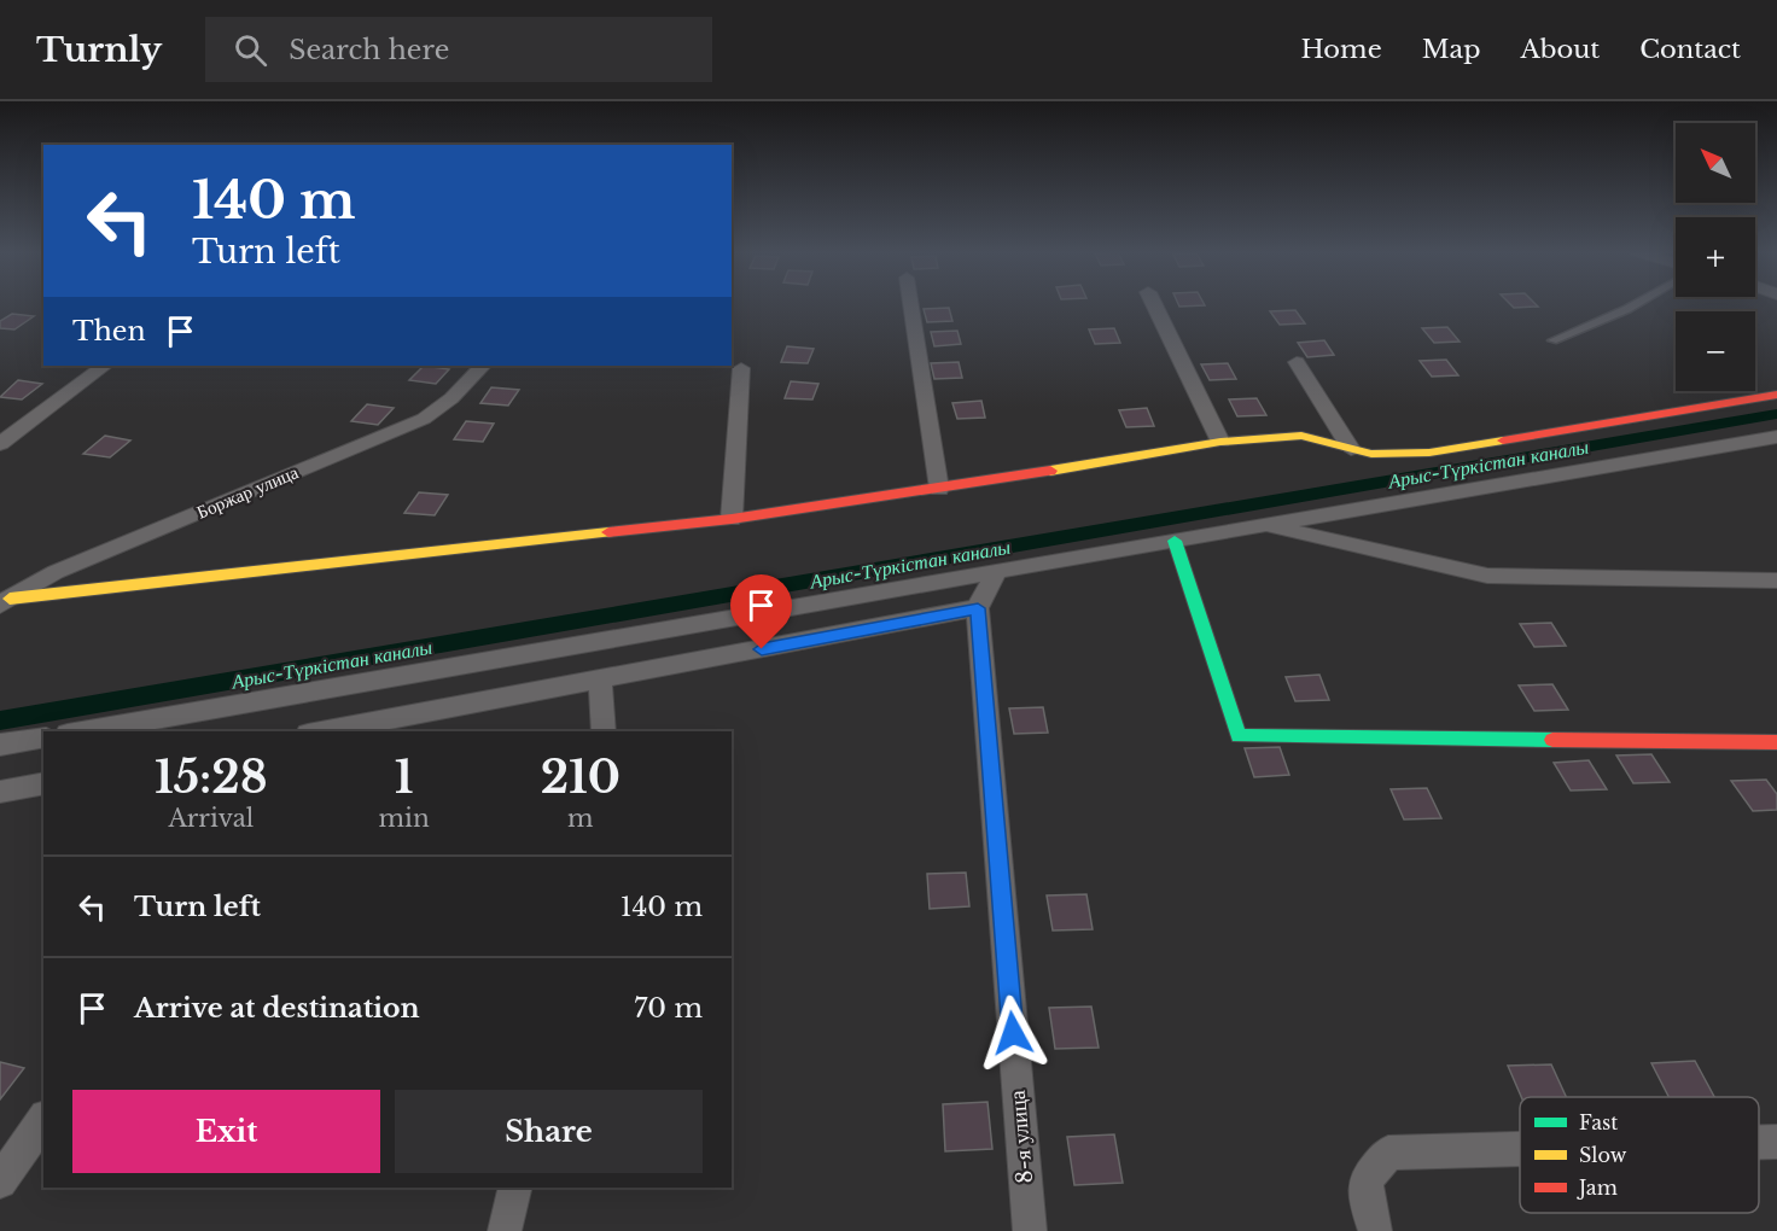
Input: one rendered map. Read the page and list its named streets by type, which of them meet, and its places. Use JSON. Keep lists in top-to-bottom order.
{
  "streets": {
    "street": ["Боржар улица", "8-я улица"]
  },
  "water": ["Арыс-Түркістан каналы"],
  "legend": ["Fast", "Slow", "Jam"],
  "north": "top left",
  "page": {
    "header": "Turnly",
    "search": "Search here",
    "nav": [
      "Home",
      "Map",
      "About",
      "Contact"
    ],
    "map_buttons": ["+", "−"],
    "turn": ["140 m", "Turn left"],
    "then": "Then",
    "eta": [
      "15:28",
      "Arrival",
      "1",
      "min",
      "210",
      "m"
    ],
    "list": [
      {
        "name": "Turn left",
        "value": "140 m"
      },
      {
        "name": "Arrive at destination",
        "value": "70 m"
      }
    ],
    "buttons": ["Exit", "Share"]
  }
}
